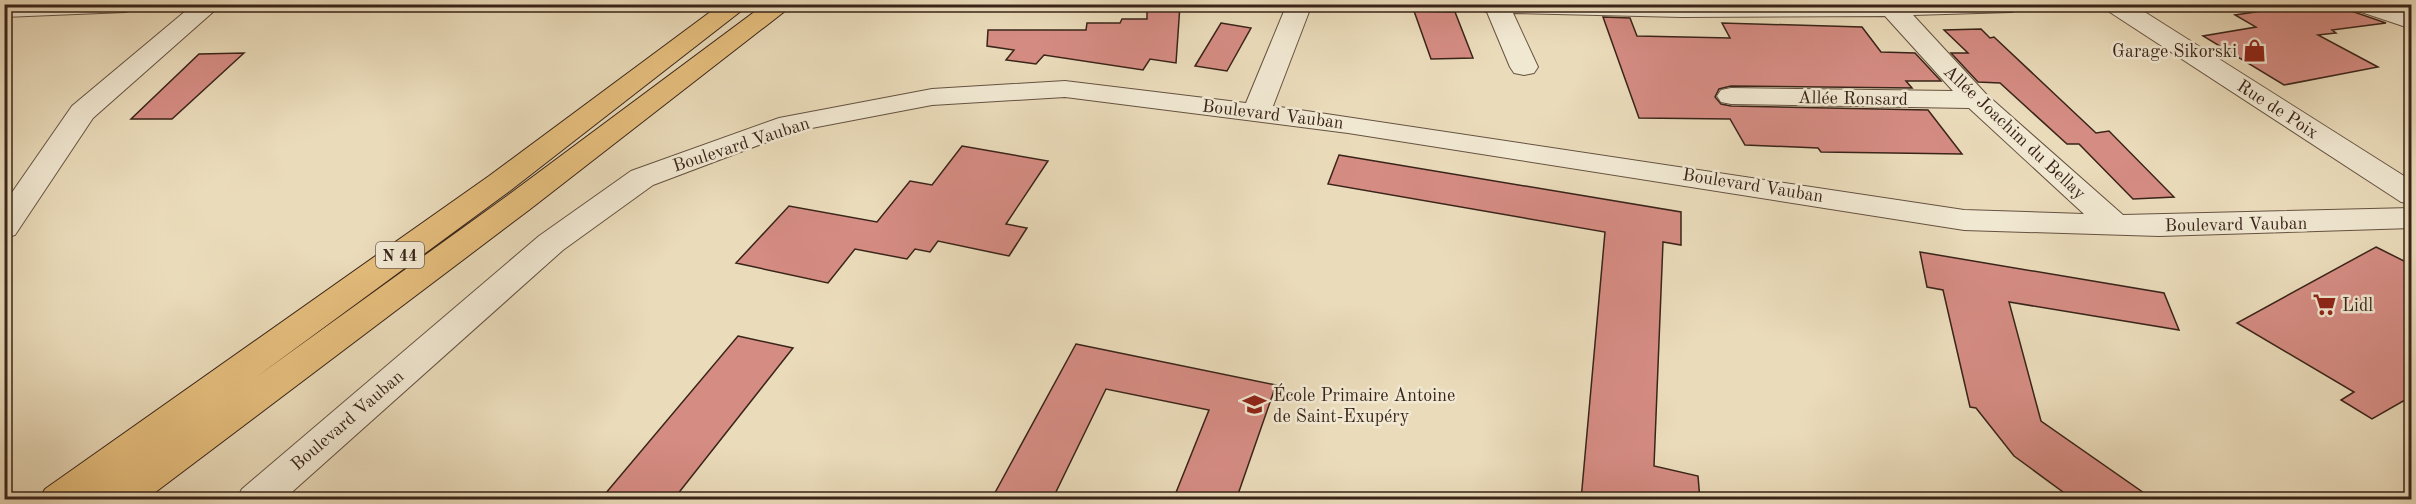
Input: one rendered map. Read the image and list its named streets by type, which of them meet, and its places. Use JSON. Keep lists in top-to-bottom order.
{
  "streets": {
    "main road": ["N 44"],
    "street": [
      "Allée Ronsard",
      "Rue de Poix",
      "Boulevard Vauban",
      "Allée Joachim du Bellay"
    ]
  },
  "crossings": [
    ["Allée Ronsard", "Allée Joachim du Bellay"],
    ["Boulevard Vauban", "Allée Joachim du Bellay"]
  ],
  "places": {
    "shop": ["Garage Sikorski"],
    "supermarket": ["Lidl"],
    "school or university": ["École Primaire Antoine de Saint-Exupéry"]
  }
}
